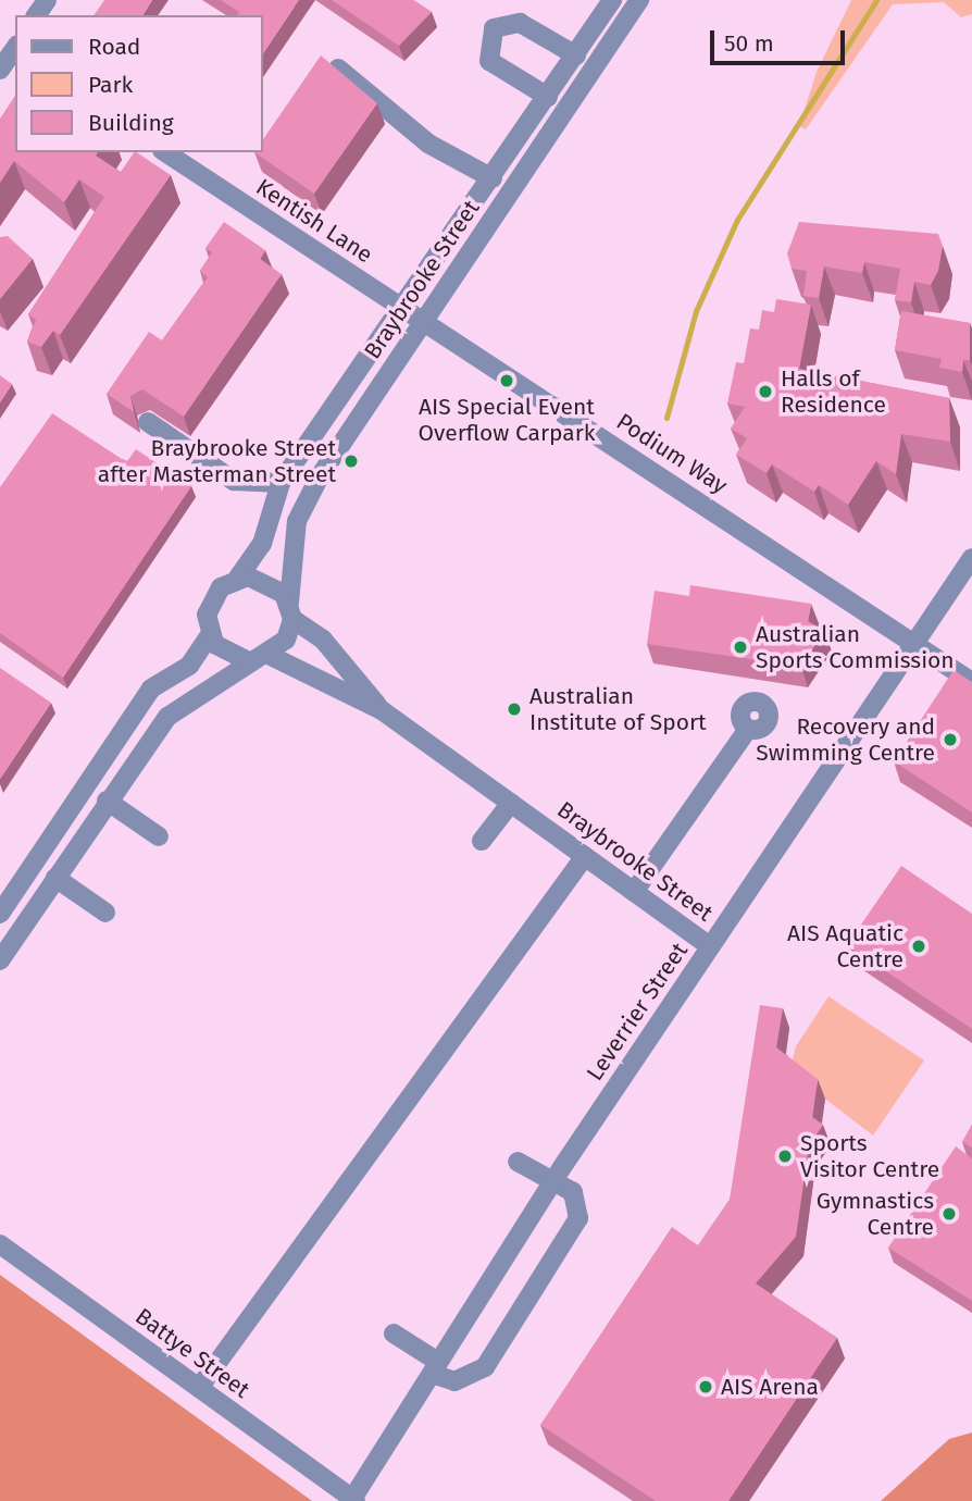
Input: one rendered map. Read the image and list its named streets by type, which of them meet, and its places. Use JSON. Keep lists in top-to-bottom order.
{
  "streets": {
    "street": [
      "Kentish Lane",
      "Braybrooke Street",
      "Podium Way",
      "Leverrier Street",
      "Battye Street"
    ]
  },
  "crossings": [
    ["Kentish Lane", "Braybrooke Street"],
    ["Kentish Lane", "Podium Way"],
    ["Braybrooke Street", "Podium Way"],
    ["Braybrooke Street", "Leverrier Street"],
    ["Podium Way", "Leverrier Street"],
    ["Leverrier Street", "Battye Street"]
  ],
  "places": [
    "AIS Special Event Overflow Carpark",
    "Halls of Residence",
    "Braybrooke Street after Masterman Street",
    "Australian Sports Commission",
    "Australian Institute of Sport",
    "Recovery and Swimming Centre",
    "AIS Aquatic Centre",
    "Sports Visitor Centre",
    "Gymnastics Centre",
    "AIS Arena"
  ],
  "legend": ["Road", "Park", "Building"],
  "scale_bar": "50 m"
}
